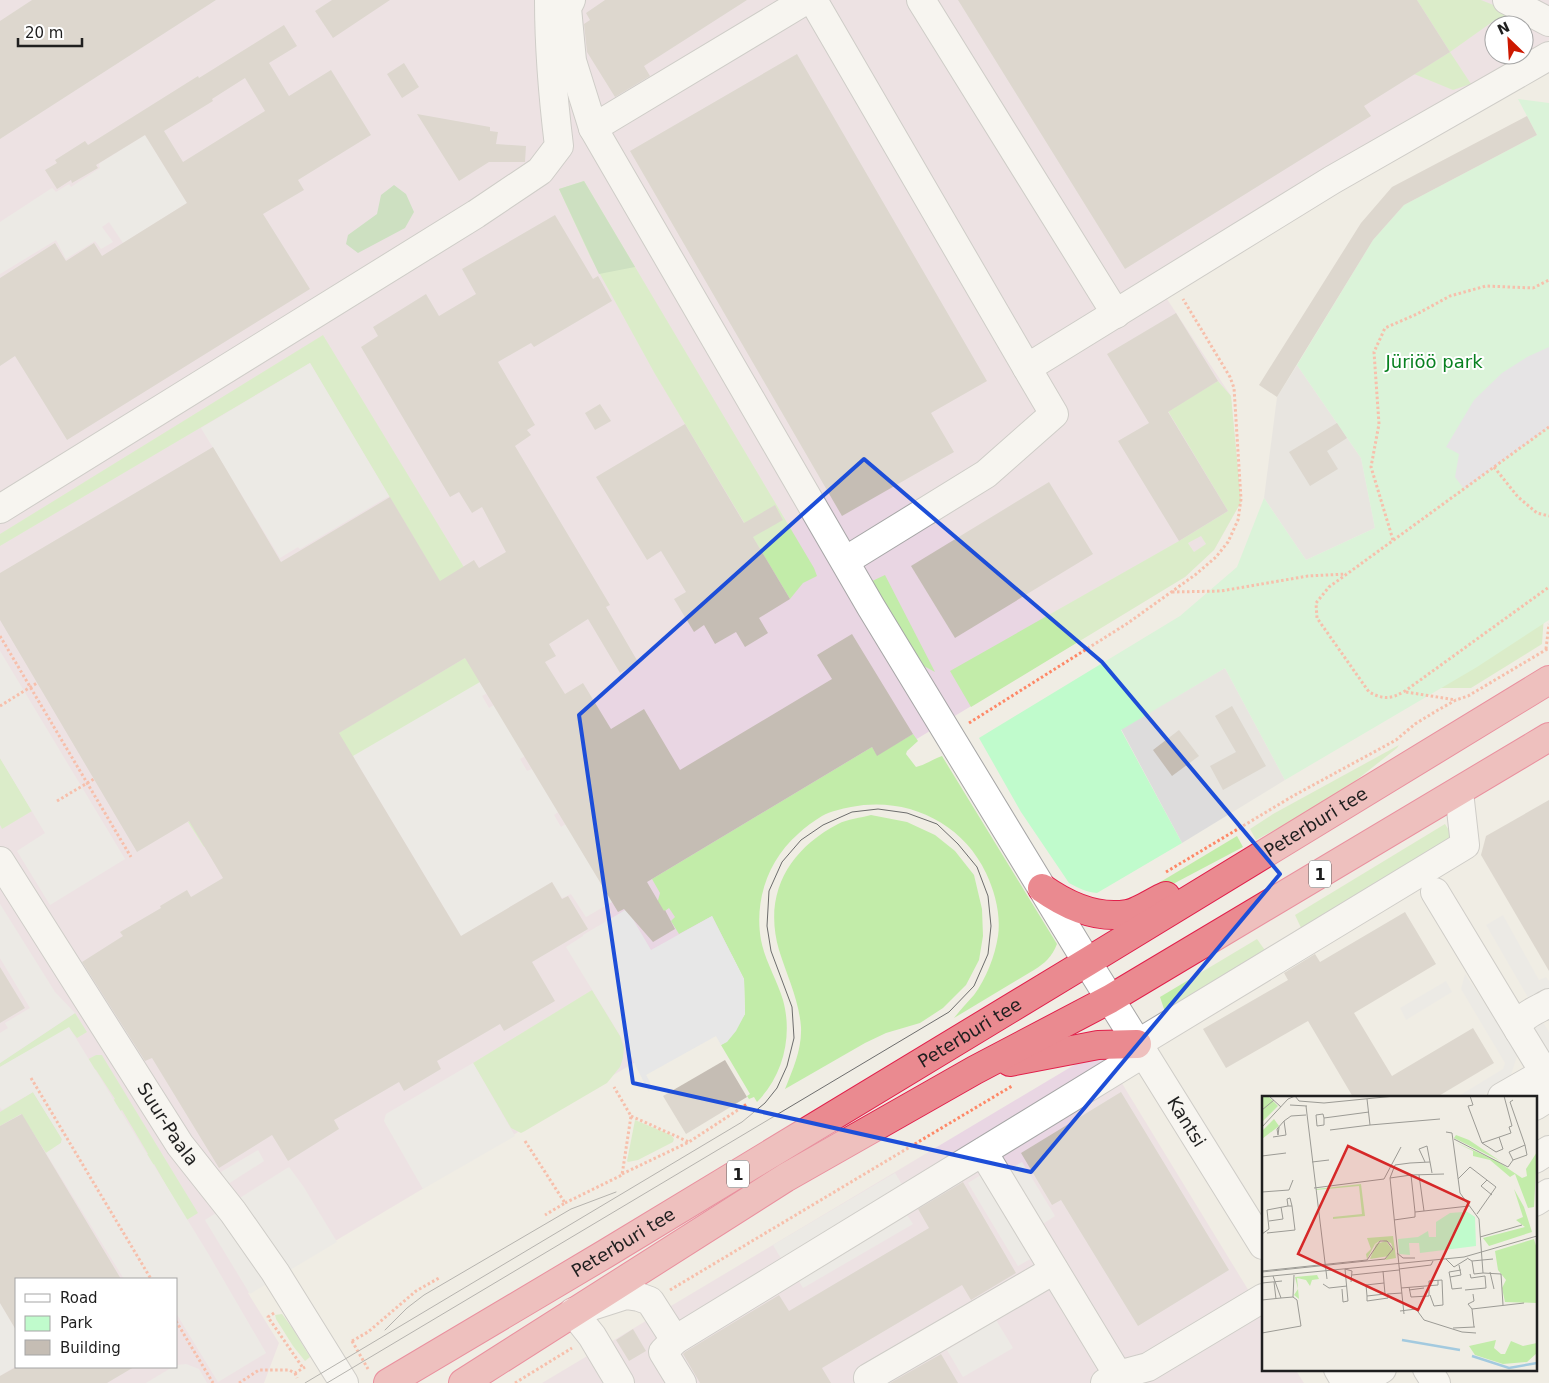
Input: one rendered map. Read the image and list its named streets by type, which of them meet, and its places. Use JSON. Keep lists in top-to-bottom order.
{
  "streets": {
    "highway": ["Peterburi tee", "1"],
    "street": ["Kantsi", "Suur-Paala"]
  },
  "crossings": [
    ["Peterburi tee", "Kantsi"]
  ],
  "parks": ["Jüriöö park"],
  "legend": ["Road", "Park", "Building"],
  "scale_bar": "20 m",
  "north": "top left"
}
